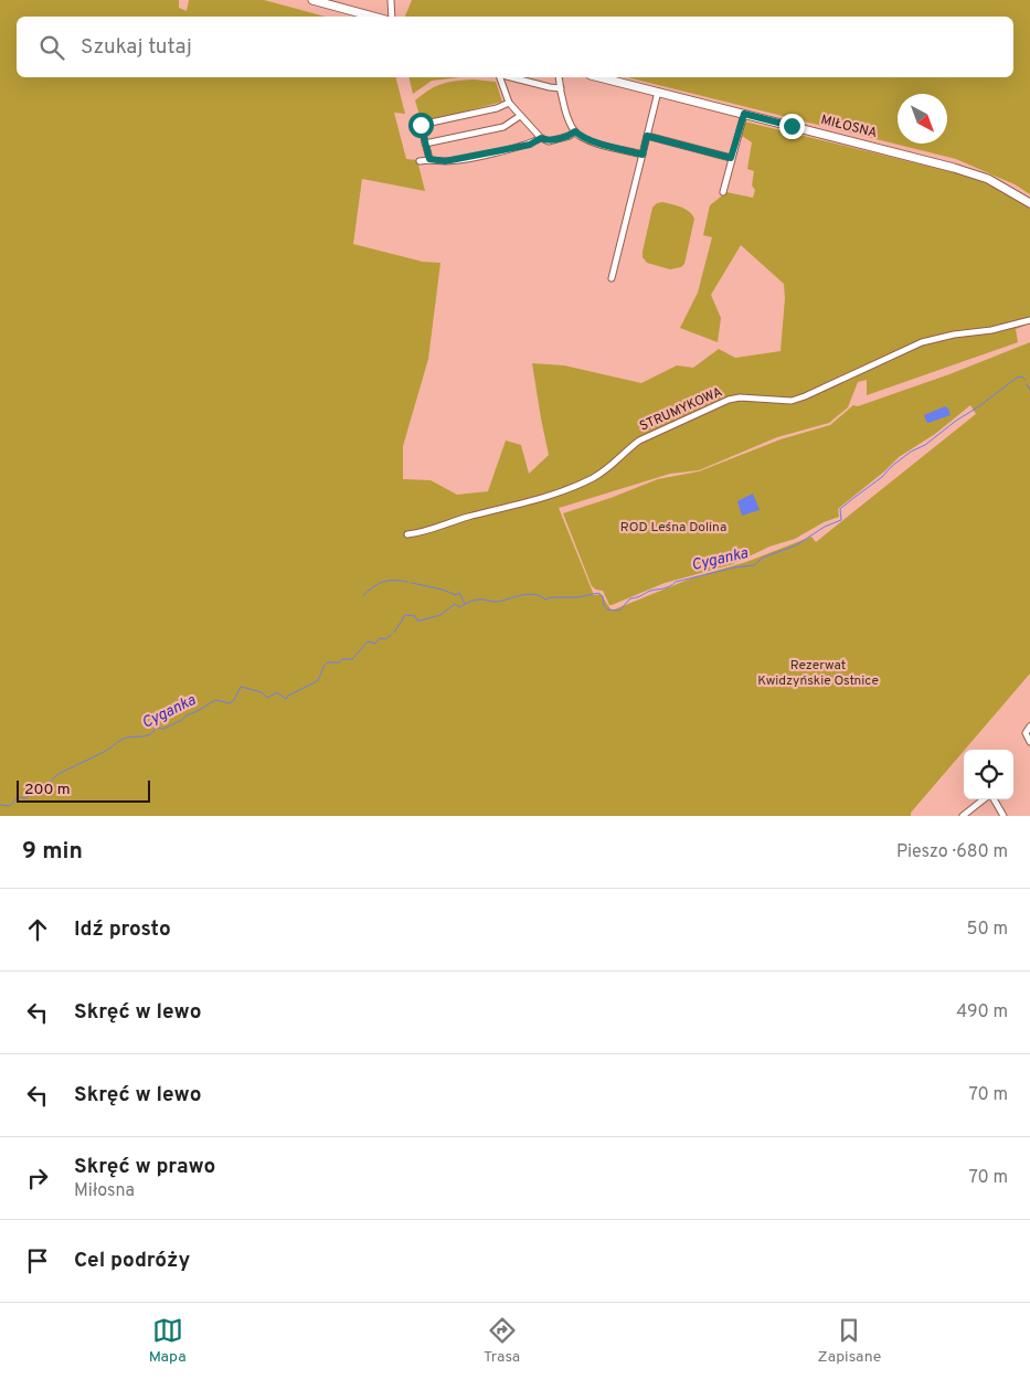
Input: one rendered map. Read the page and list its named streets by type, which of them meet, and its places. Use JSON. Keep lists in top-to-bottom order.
{
  "streets": {
    "main road": ["MIŁOSNA"],
    "street": ["STRUMYKOWA"]
  },
  "water": ["Cyganka"],
  "parks": ["ROD Leśna Dolina", "Rezerwat Kwidzyńskie Ostnice"],
  "scale_bar": "200 m",
  "north": "bottom right",
  "page": {
    "search": "Szukaj tutaj",
    "scale": "200 m",
    "heading": ["9 min", "Pieszo · 680 m"],
    "list": [
      ["Idź prosto", "50 m"],
      ["Skręć w lewo", "490 m"],
      ["Skręć w lewo", "70 m"],
      ["Skręć w prawo", "Miłosna", "70 m"],
      "Cel podróży"
    ],
    "nav": ["Mapa", "Trasa", "Zapisane"]
  }
}
